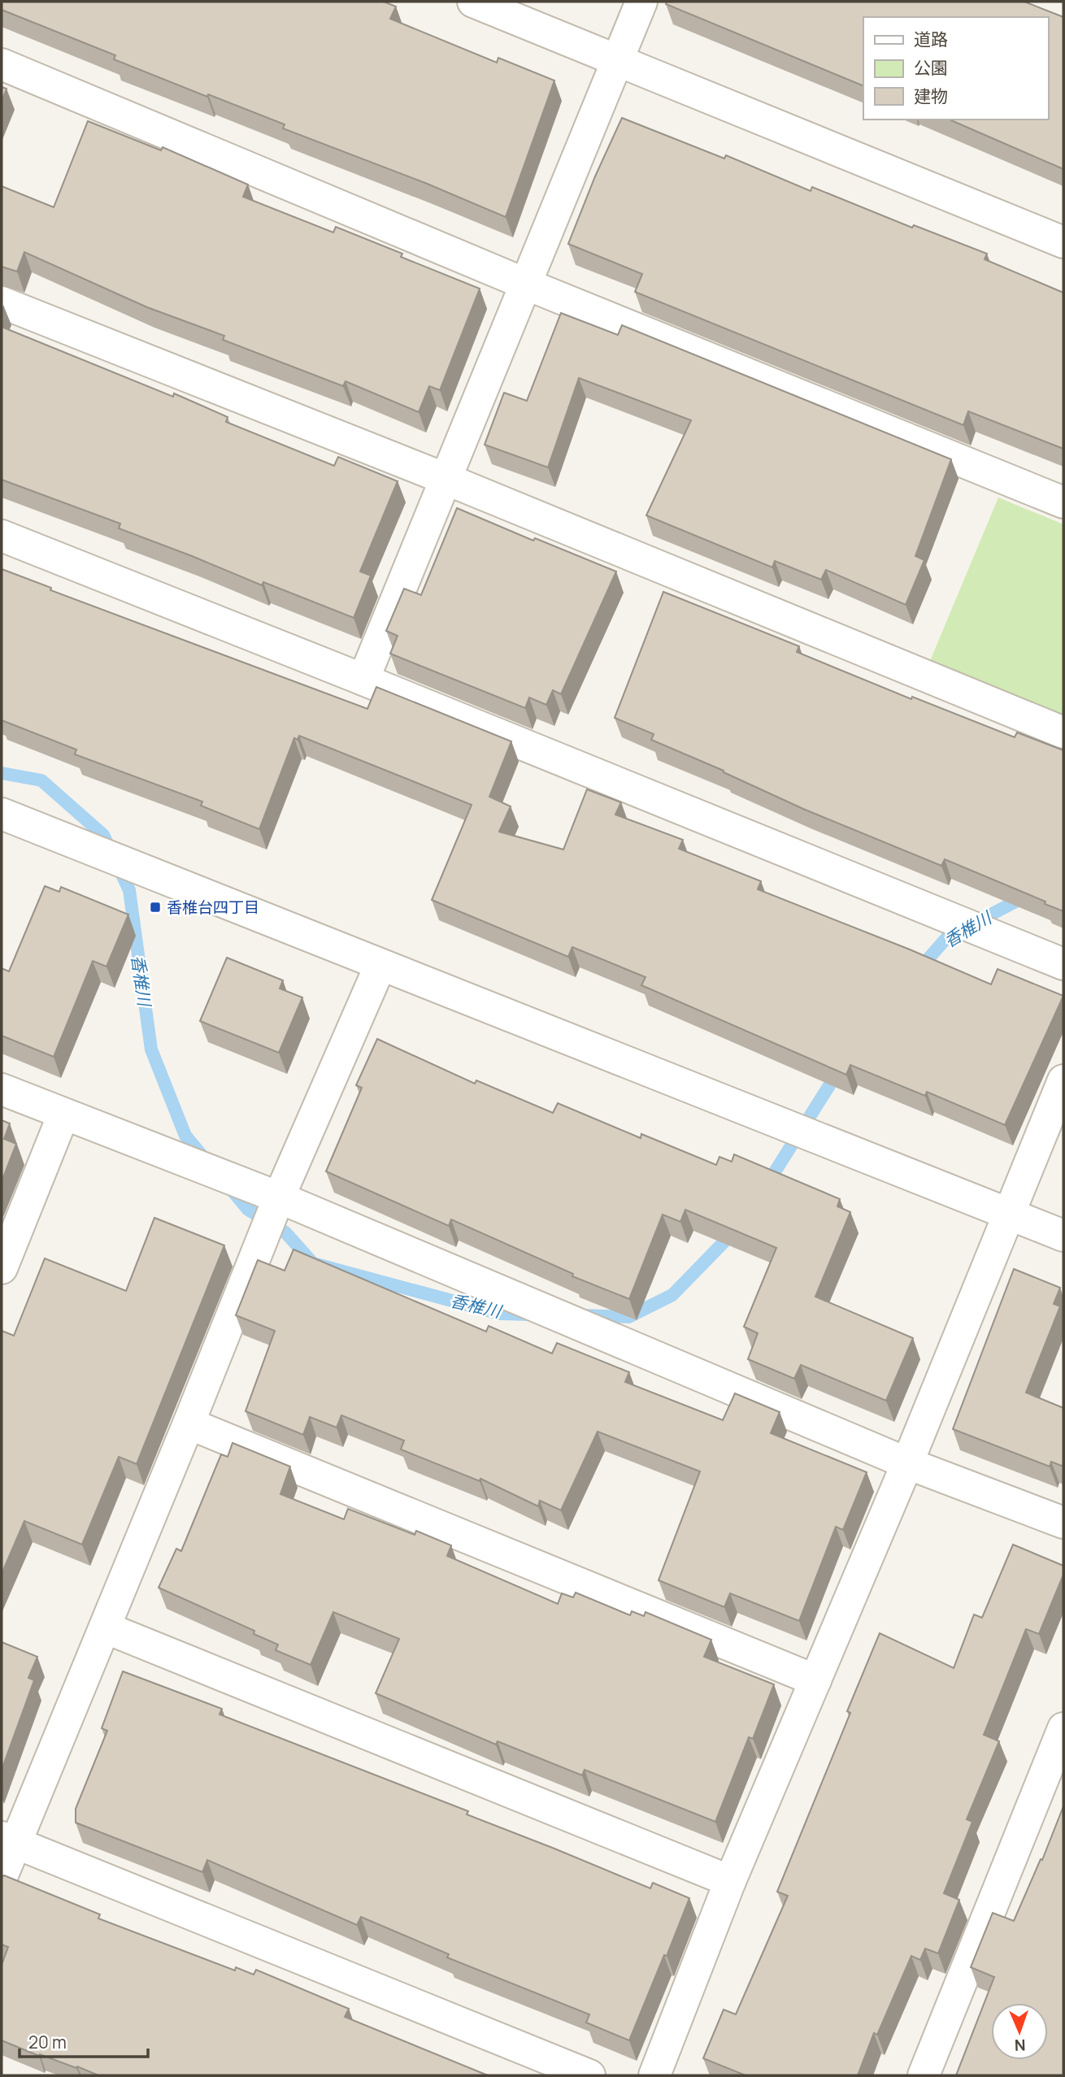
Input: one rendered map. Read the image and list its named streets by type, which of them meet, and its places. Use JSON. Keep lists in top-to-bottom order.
{
  "water": ["香椎川"],
  "places": {
    "transit": ["香椎台四丁目"]
  },
  "legend": ["道路", "公園", "建物"],
  "scale_bar": "20 m",
  "north": "bottom"
}
